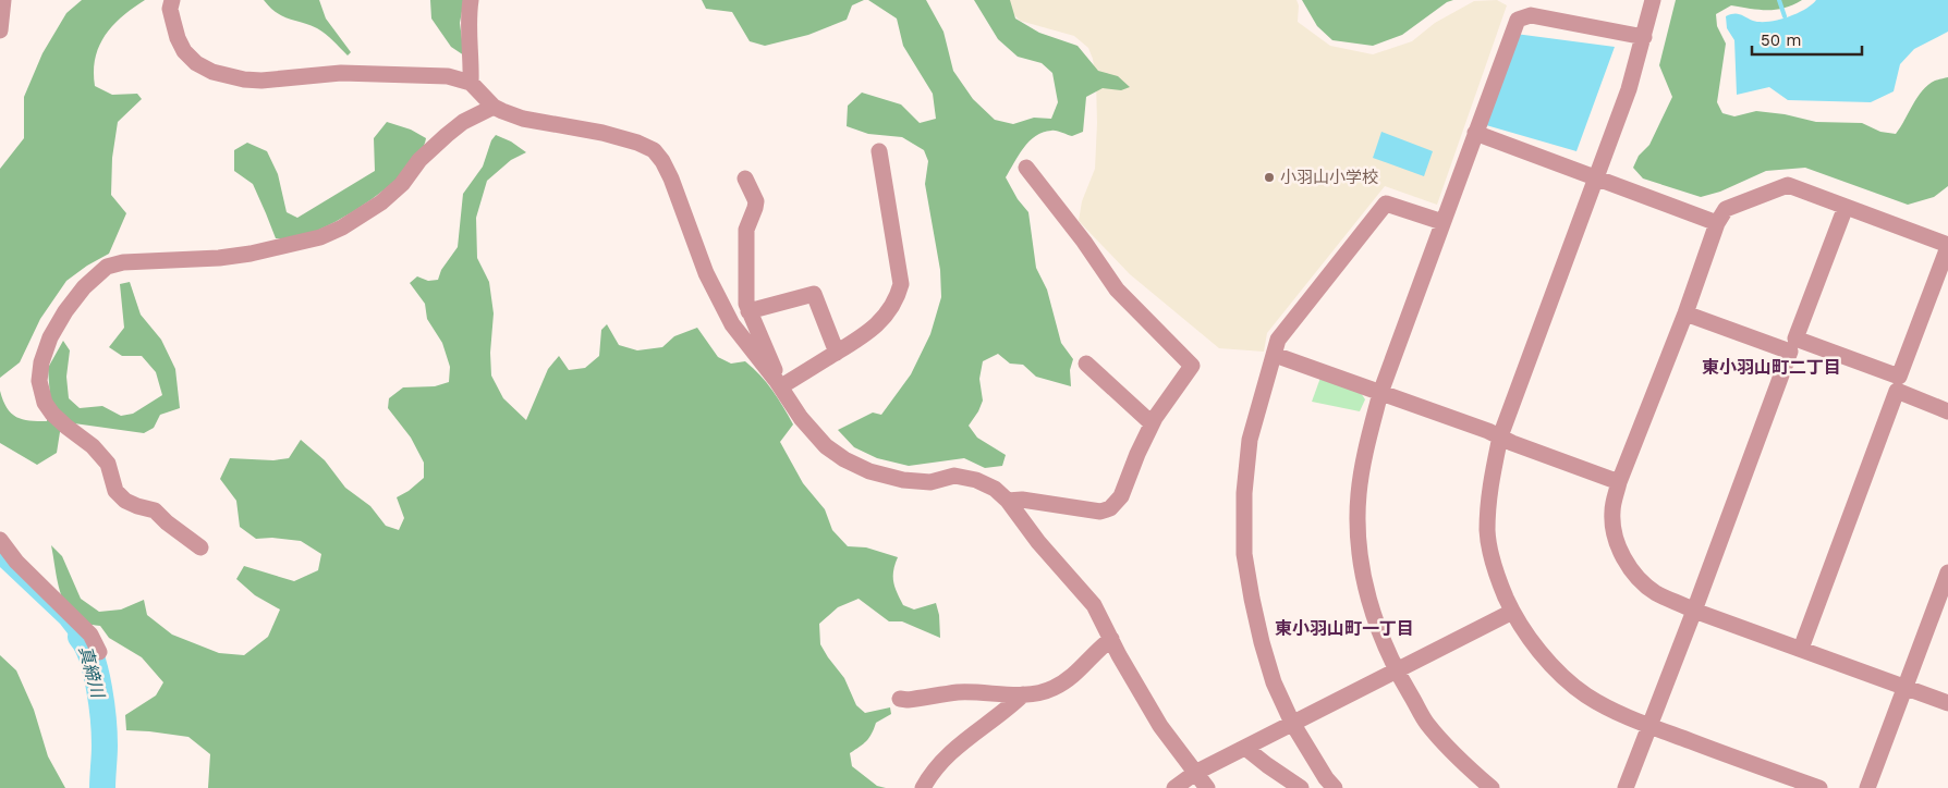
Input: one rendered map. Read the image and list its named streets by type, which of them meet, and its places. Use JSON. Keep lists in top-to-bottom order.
{
  "districts": ["東小羽山町二丁目", "東小羽山町一丁目"],
  "water": ["真締川"],
  "places": ["小羽山小学校"],
  "scale_bar": "50 m"
}
